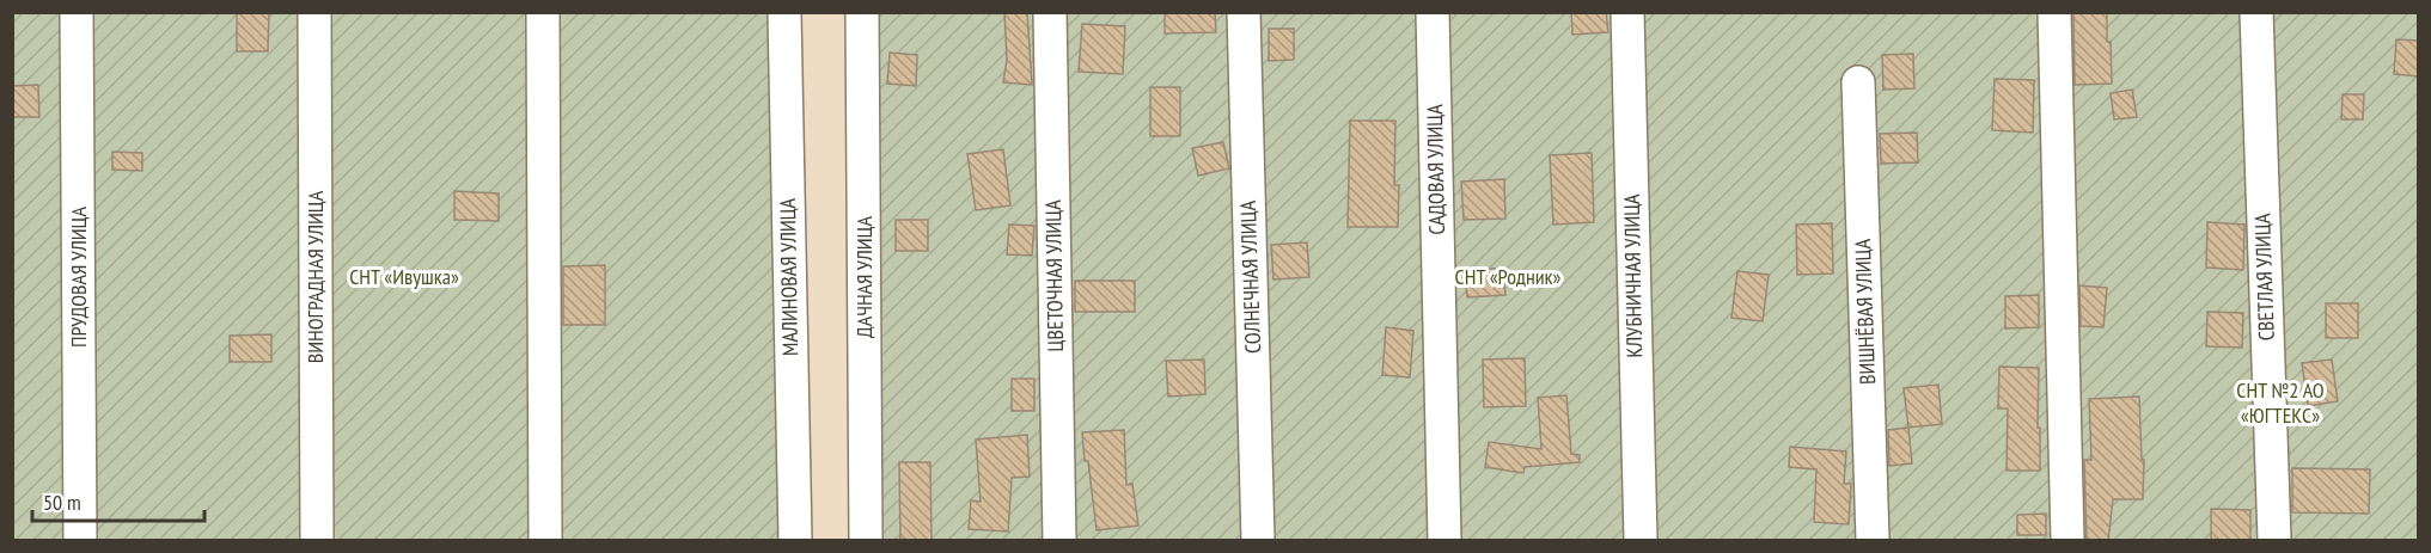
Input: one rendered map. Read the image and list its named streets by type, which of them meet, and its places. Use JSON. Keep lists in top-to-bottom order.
{
  "streets": {
    "street": [
      "САДОВАЯ УЛИЦА",
      "ЦВЕТОЧНАЯ УЛИЦА",
      "КЛУБНИЧНАЯ УЛИЦА",
      "ПРУДОВАЯ УЛИЦА",
      "ВИНОГРАДНАЯ УЛИЦА",
      "МАЛИНОВАЯ УЛИЦА",
      "ДАЧНАЯ УЛИЦА",
      "СОЛНЕЧНАЯ УЛИЦА",
      "СВЕТЛАЯ УЛИЦА",
      "ВИШНЁВАЯ УЛИЦА"
    ]
  },
  "parks": ["СНТ «Ивушка»", "СНТ «Родник»", "СНТ №2 АО «ЮГТЕКС»"],
  "scale_bar": "50 m"
}
